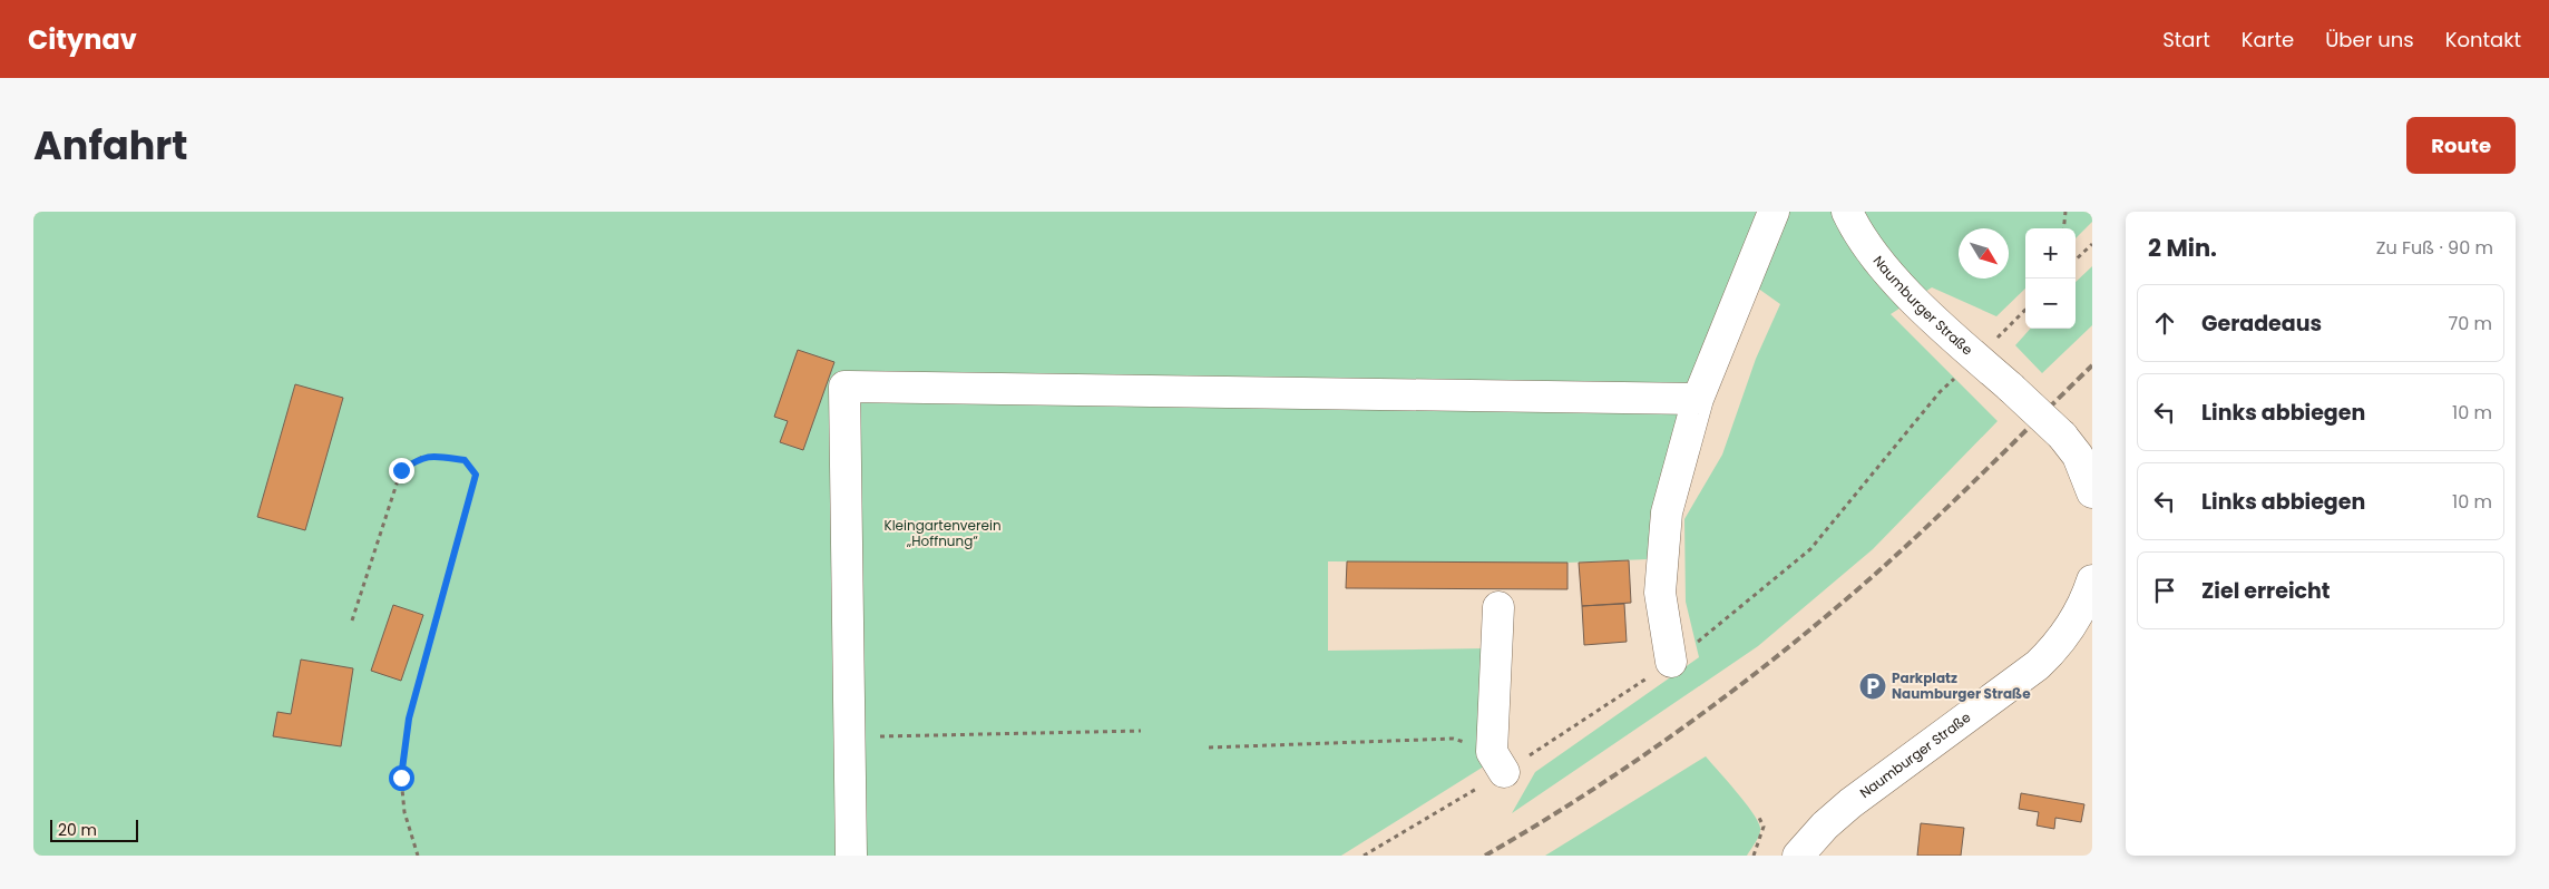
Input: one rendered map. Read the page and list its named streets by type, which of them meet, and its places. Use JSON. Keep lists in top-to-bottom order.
{
  "streets": {
    "main road": ["Naumburger Straße"]
  },
  "parks": ["Kleingartenverein „Hoffnung“"],
  "places": {
    "parking": ["Parkplatz Naumburger Straße"]
  },
  "scale_bar": "20 m",
  "north": "bottom right",
  "page": {
    "header": "Citynav",
    "nav": [
      "Start",
      "Karte",
      "Über uns",
      "Kontakt"
    ],
    "title": "Anfahrt",
    "buttons": "Route",
    "heading": ["2 Min.", "Zu Fuß · 90 m"],
    "map_buttons": ["+", "−"],
    "list": [
      ["Geradeaus", "70 m"],
      ["Links abbiegen", "10 m"],
      ["Links abbiegen", "10 m"],
      "Ziel erreicht"
    ],
    "scale": "20 m"
  }
}
